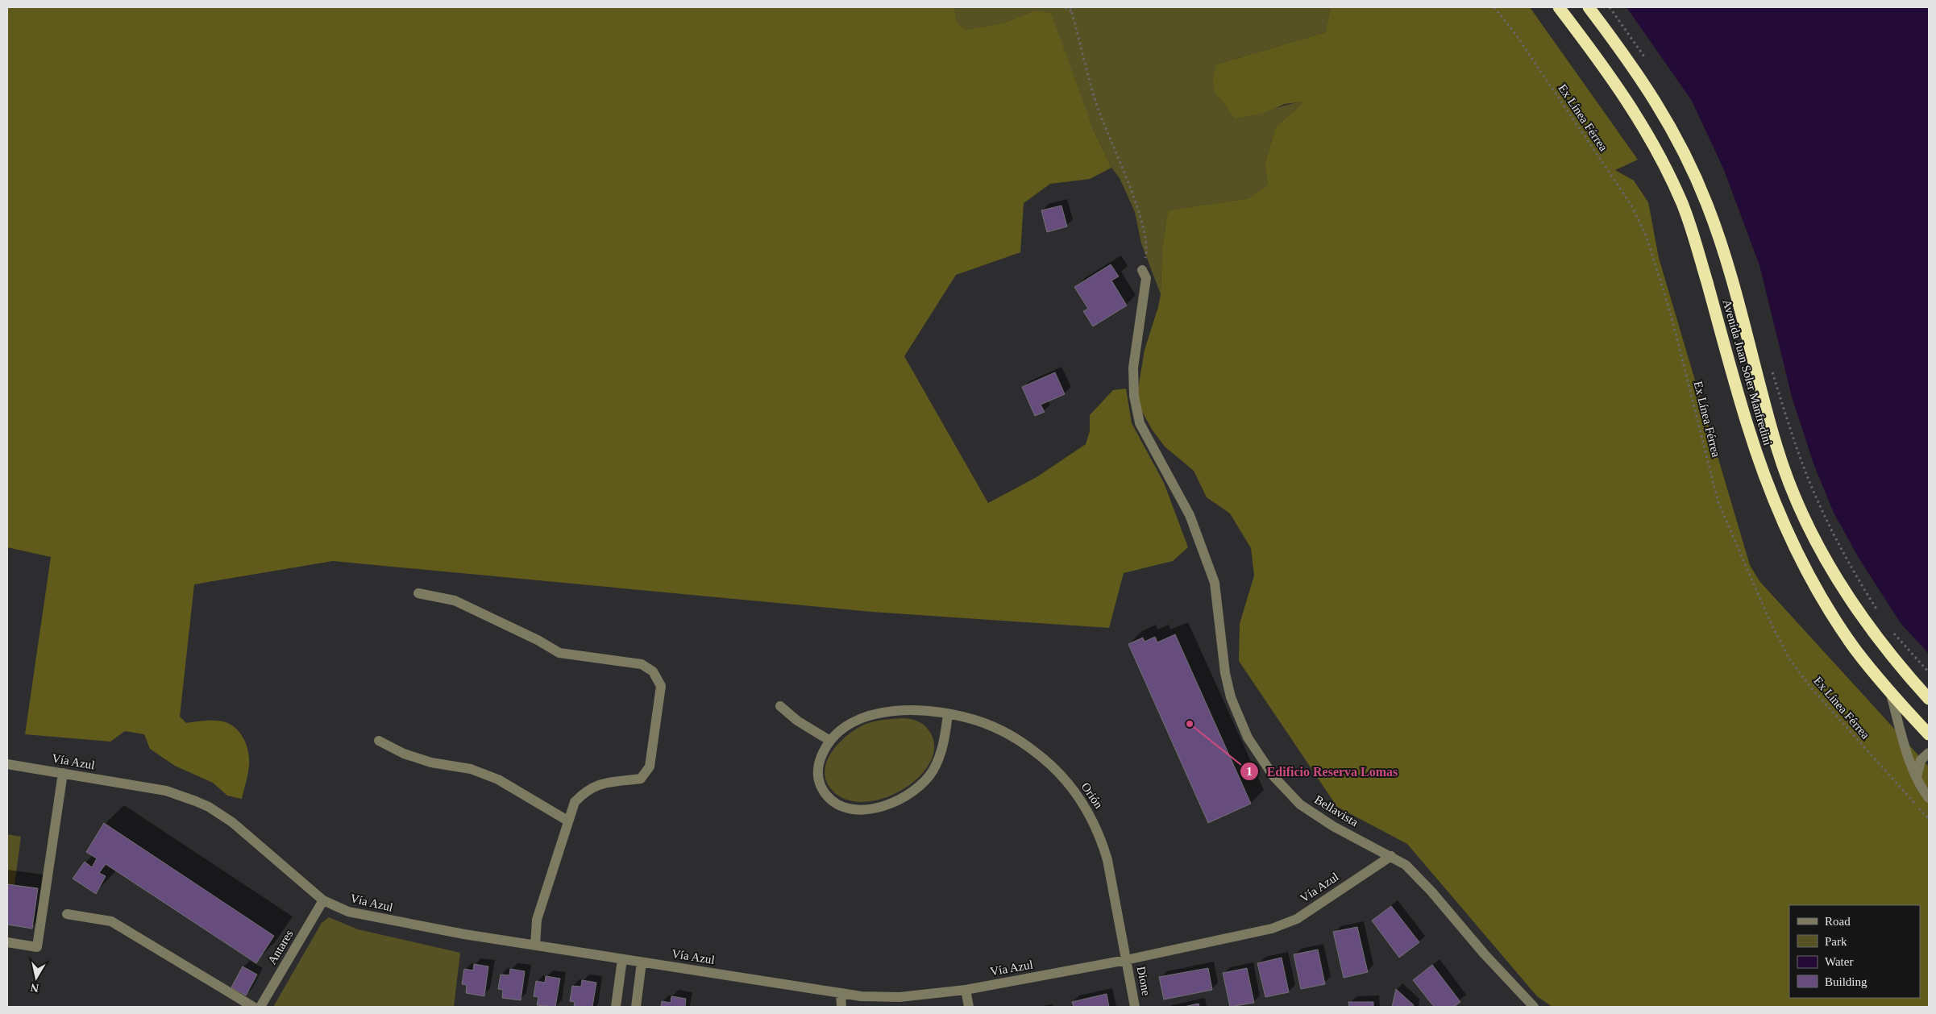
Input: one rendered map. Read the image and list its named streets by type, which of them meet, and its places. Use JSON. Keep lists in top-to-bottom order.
{
  "streets": {
    "highway": ["Avenida Juan Soler Manfredini"],
    "street": [
      "Vía Azul",
      "Orión",
      "Bellavista",
      "Antares",
      "Dione"
    ],
    "path": ["Ex Línea Férrea"]
  },
  "crossings": [
    ["Vía Azul", "Orión"],
    ["Vía Azul", "Bellavista"],
    ["Vía Azul", "Antares"],
    ["Vía Azul", "Dione"],
    ["Orión", "Dione"]
  ],
  "places": ["Edificio Reserva Lomas"],
  "legend": [
    "Road",
    "Park",
    "Water",
    "Building"
  ],
  "north": "bottom"
}
